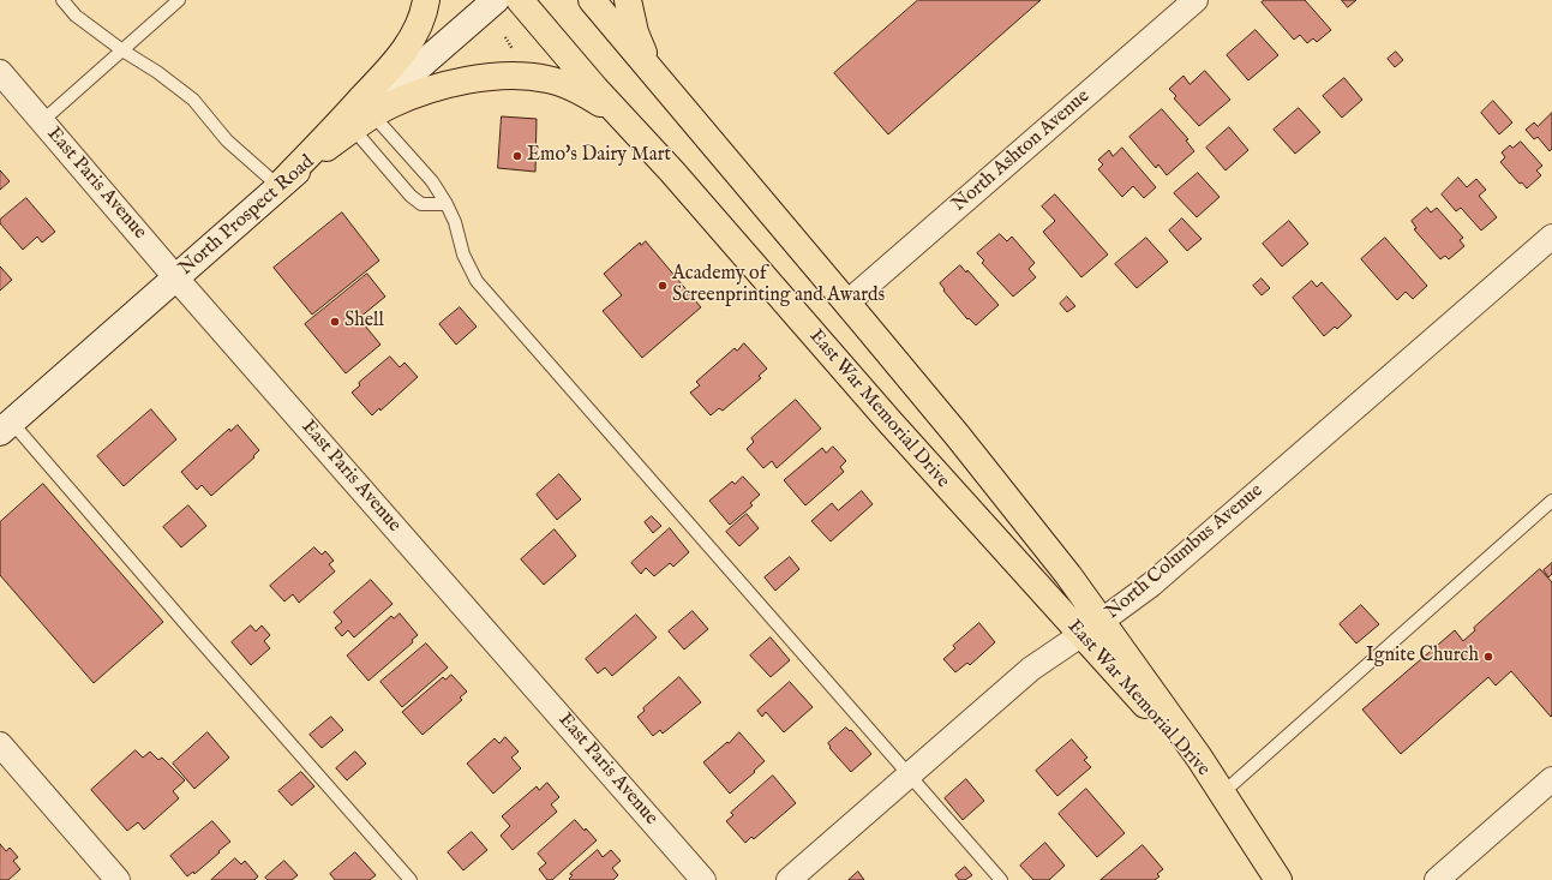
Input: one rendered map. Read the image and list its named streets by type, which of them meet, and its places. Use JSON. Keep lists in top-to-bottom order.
{
  "streets": {
    "highway": ["East War Memorial Drive"],
    "main road": ["North Prospect Road"],
    "street": ["North Ashton Avenue", "East Paris Avenue", "North Columbus Avenue"]
  },
  "crossings": [
    ["North Ashton Avenue", "East War Memorial Drive"],
    ["East Paris Avenue", "North Prospect Road"],
    ["East War Memorial Drive", "North Columbus Avenue"]
  ],
  "places": [
    "Emo's Dairy Mart",
    "Academy of Screenprinting and Awards",
    "Shell",
    "Ignite Church"
  ]
}
